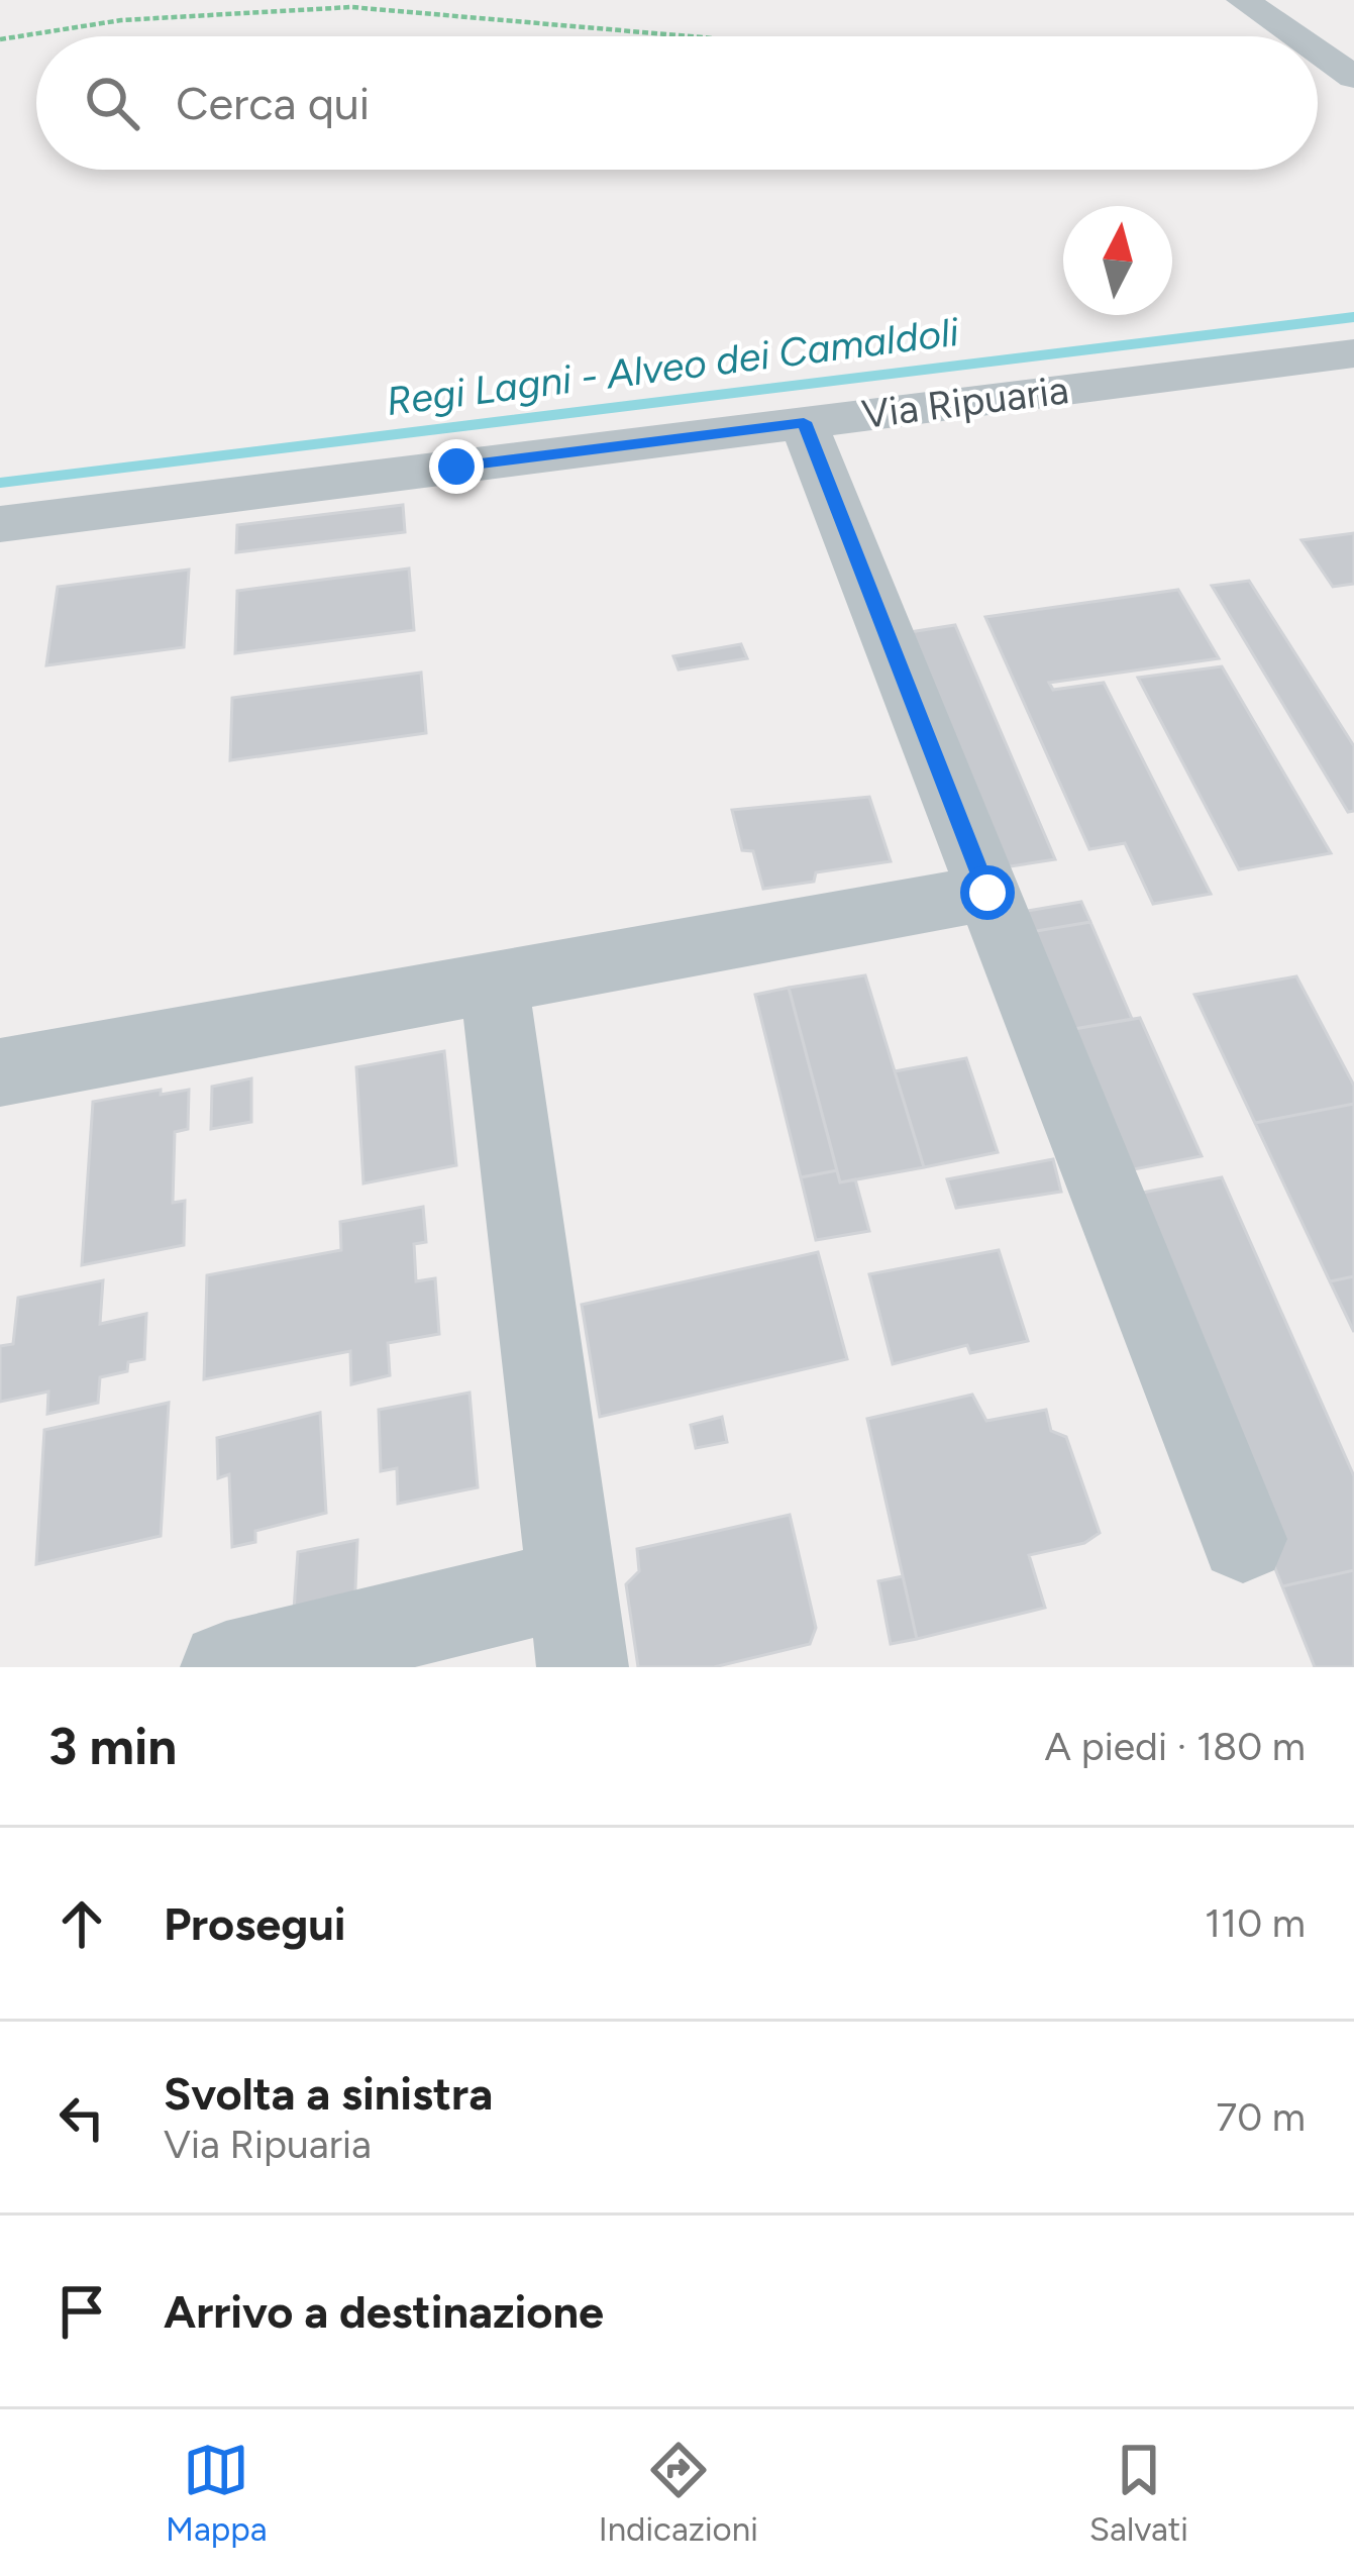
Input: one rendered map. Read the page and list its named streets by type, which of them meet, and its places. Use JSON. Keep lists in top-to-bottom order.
{
  "streets": {
    "street": ["Via Ripuaria"]
  },
  "water": ["Regi Lagni - Alveo dei Camaldoli"],
  "north": "top",
  "page": {
    "search": "Cerca qui",
    "heading": ["3 min", "A piedi · 180 m"],
    "list": [
      ["Prosegui", "110 m"],
      ["Svolta a sinistra", "Via Ripuaria", "70 m"],
      "Arrivo a destinazione"
    ],
    "nav": ["Mappa", "Indicazioni", "Salvati"]
  }
}
